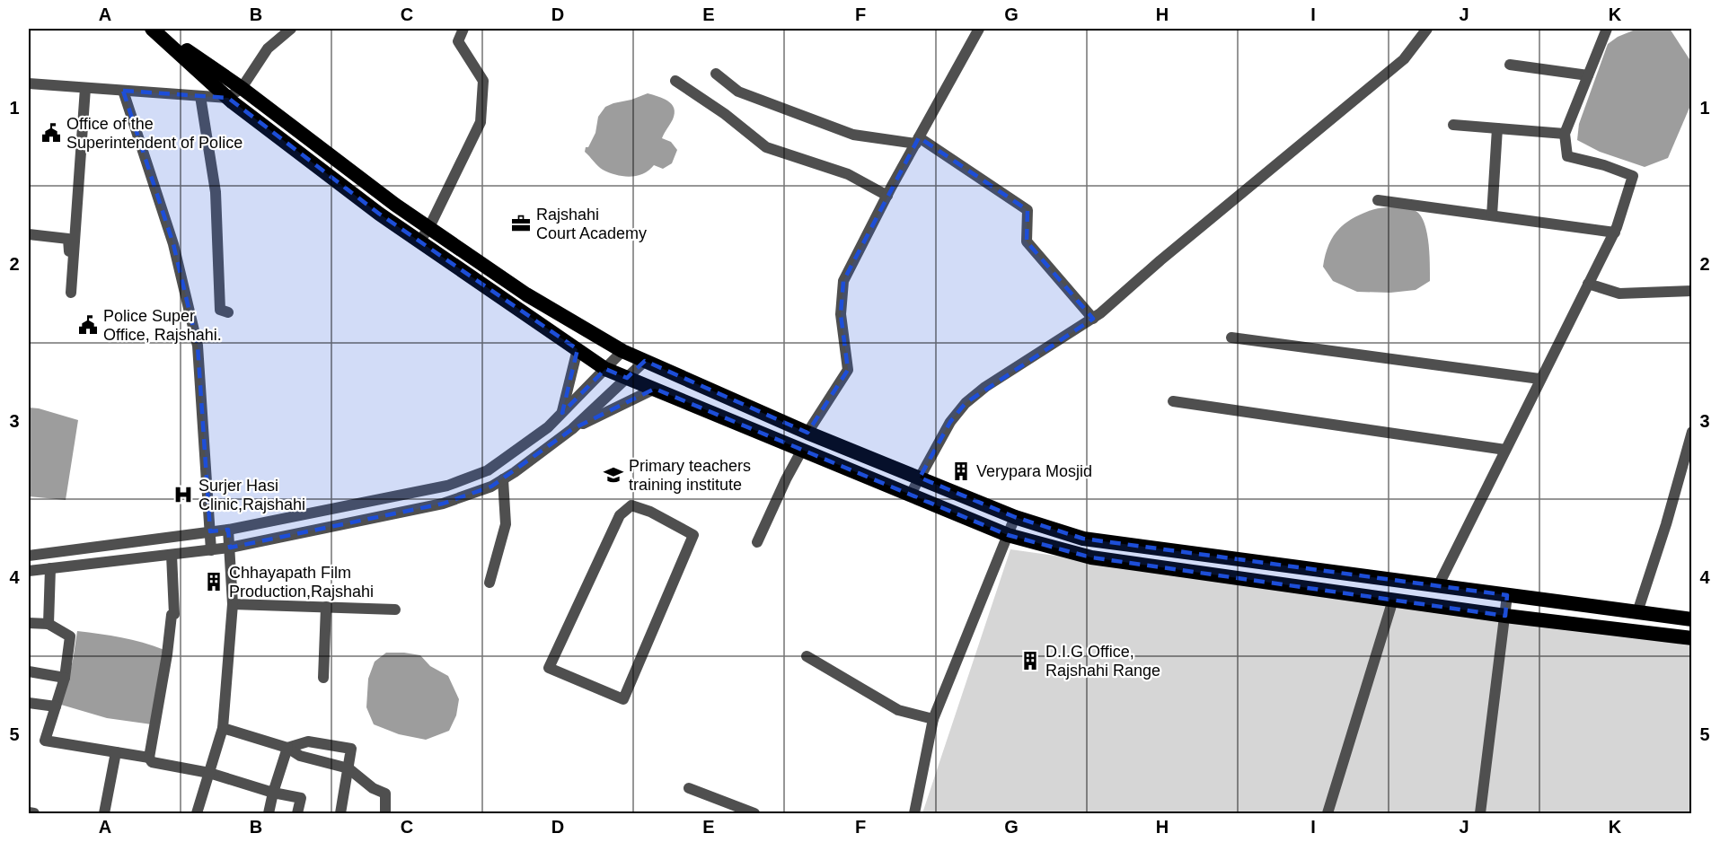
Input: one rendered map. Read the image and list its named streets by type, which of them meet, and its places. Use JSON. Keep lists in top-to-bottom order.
{
  "places": {
    "public building": ["Office of the Superintendent of Police", "Police Super Office, Rajshahi."],
    "office": ["Rajshahi Court Academy"],
    "building": ["Verypara Mosjid", "Chhayapath Film Production,Rajshahi", "D.I.G Office, Rajshahi Range"],
    "school or university": ["Primary teachers training institute"],
    "hospital": ["Surjer Hasi Clinic,Rajshahi"]
  },
  "grid": {
    "columns": [
      "A",
      "B",
      "C",
      "D",
      "E",
      "F",
      "G",
      "H",
      "I",
      "J",
      "K"
    ],
    "rows": [
      "1",
      "2",
      "3",
      "4",
      "5"
    ]
  }
}
